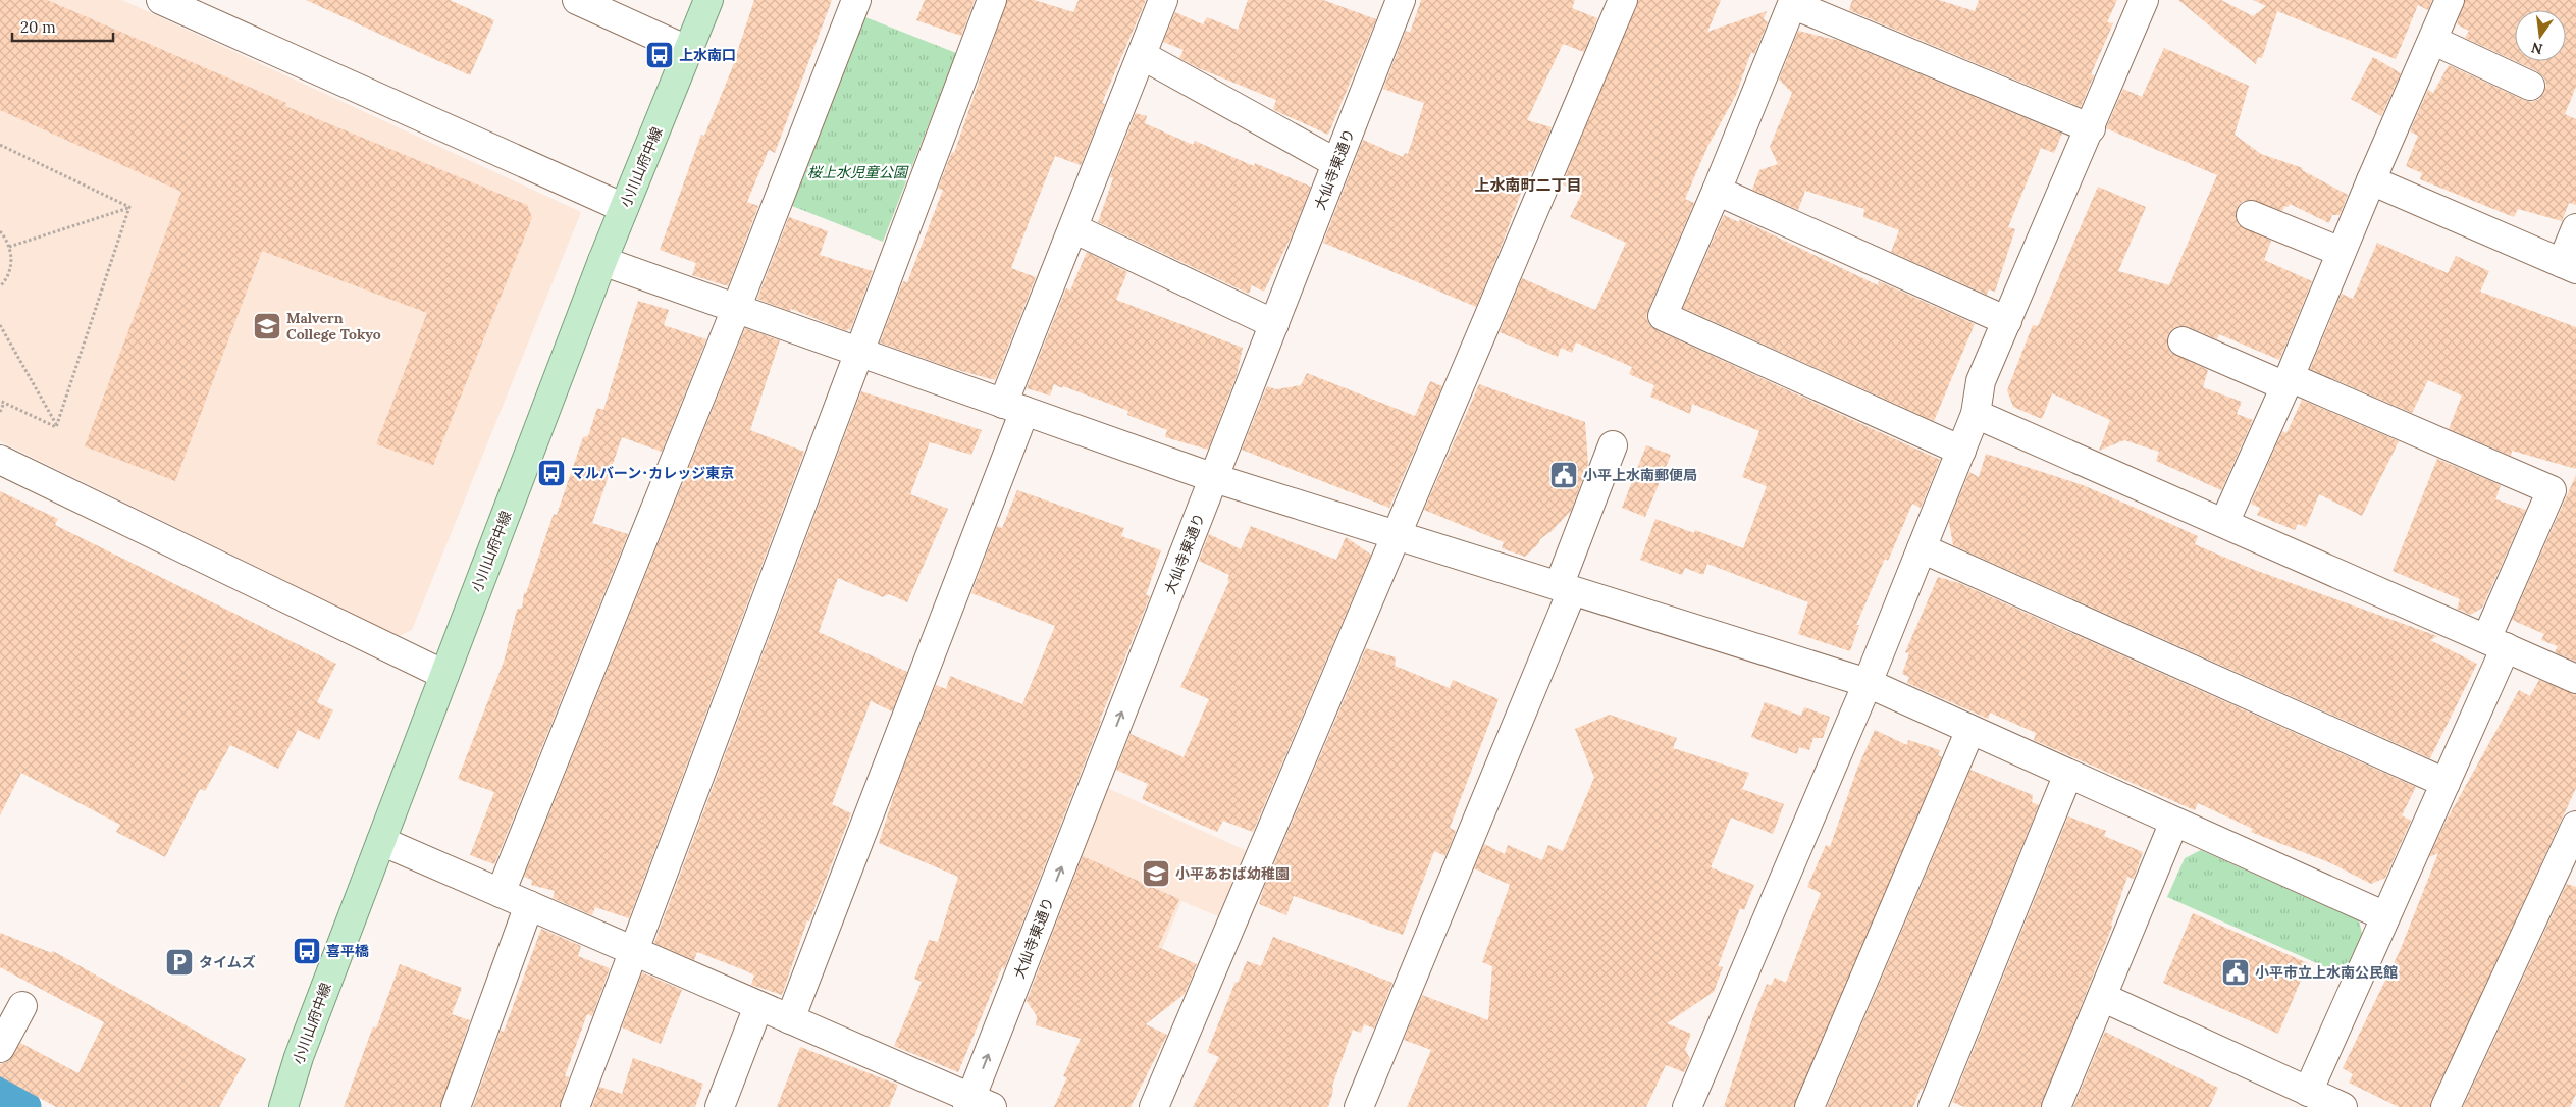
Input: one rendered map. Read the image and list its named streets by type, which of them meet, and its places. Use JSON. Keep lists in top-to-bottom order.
{
  "streets": {
    "main road": ["小川山府中線"],
    "street": ["大仙寺東通り"]
  },
  "districts": ["上水南町二丁目"],
  "parks": ["桜上水児童公園"],
  "places": {
    "bus stop": ["上水南口", "マルバーン･カレッジ東京", "喜平橋"],
    "school or university": ["Malvern College Tokyo", "小平あおば幼稚園"],
    "public building": ["小平上水南郵便局", "小平市立上水南公民館"],
    "parking": ["タイムズ"]
  },
  "scale_bar": "20 m",
  "north": "bottom"
}
